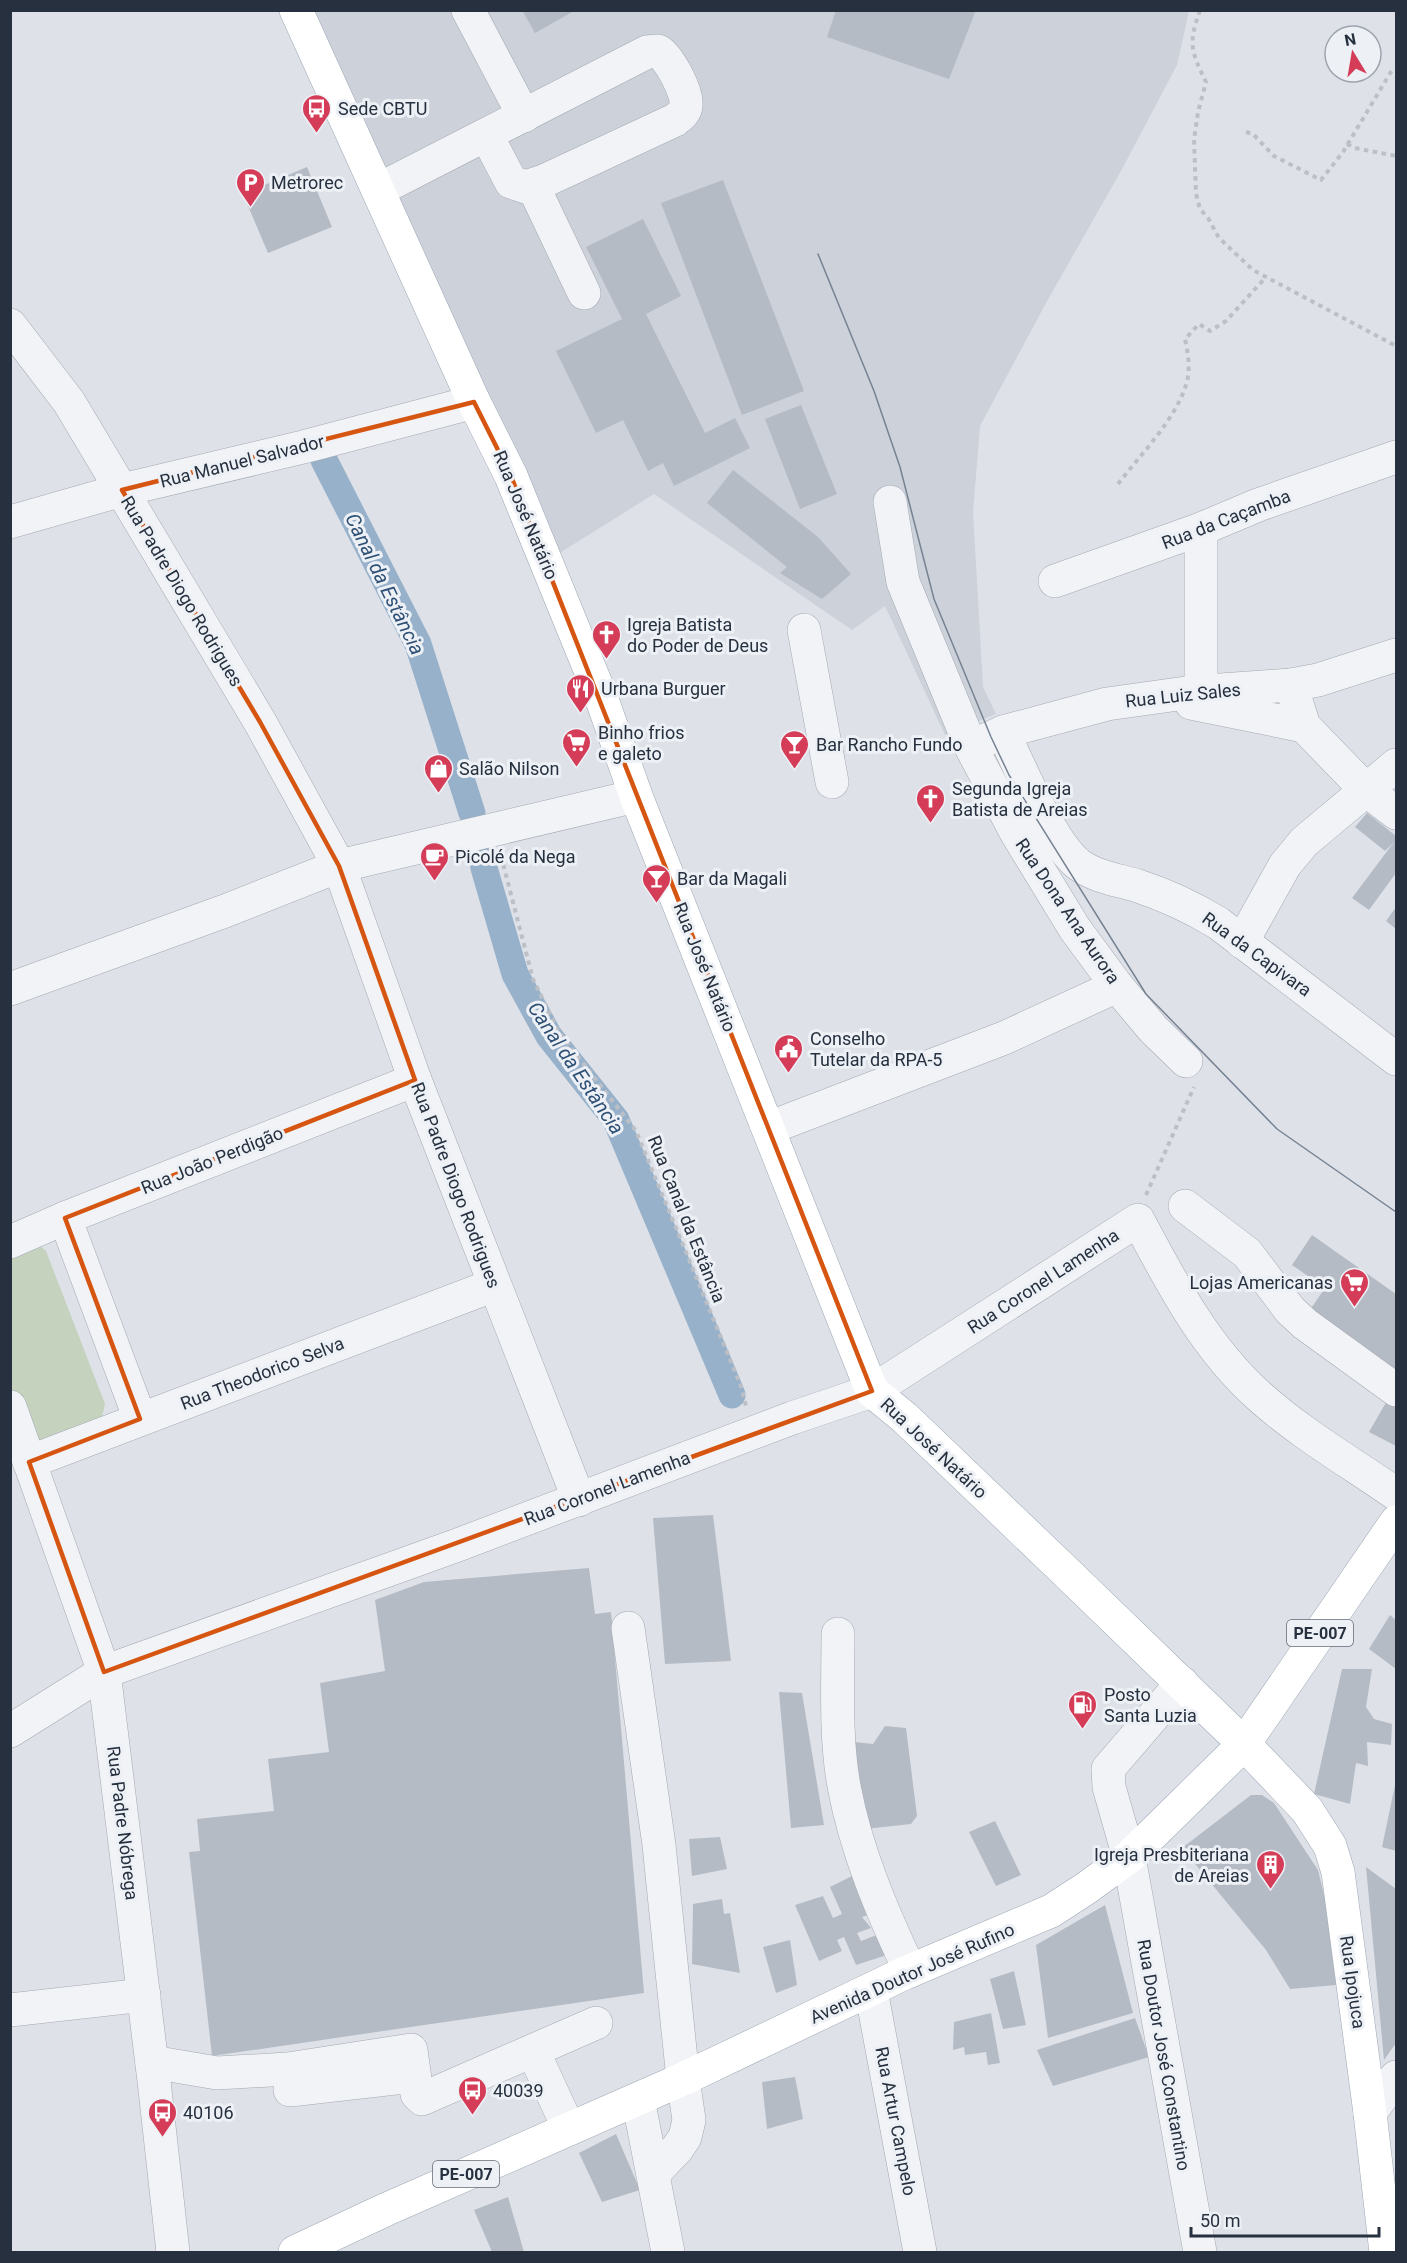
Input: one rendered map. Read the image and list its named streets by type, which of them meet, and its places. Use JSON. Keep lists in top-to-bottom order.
{
  "streets": {
    "main road": [
      "Rua José Natário",
      "PE-007",
      "Avenida Doutor José Rufino",
      "Rua Ipojuca"
    ],
    "street": [
      "Rua Manuel Salvador",
      "Rua da Caçamba",
      "Rua Padre Diogo Rodrigues",
      "Rua Luiz Sales",
      "Rua Dona Ana Aurora",
      "Rua da Capivara",
      "Rua João Perdigão",
      "Rua Coronel Lamenha",
      "Rua Theodorico Selva",
      "Rua Padre Nóbrega",
      "Rua Doutor José Constantino",
      "Rua Artur Campelo"
    ],
    "path": ["Rua Canal da Estância"]
  },
  "crossings": [
    ["Rua Manuel Salvador", "Rua José Natário"],
    ["Rua Manuel Salvador", "Rua Padre Diogo Rodrigues"],
    ["Rua José Natário", "Rua Coronel Lamenha"],
    ["Rua José Natário", "Avenida Doutor José Rufino"],
    ["Rua José Natário", "Rua Ipojuca"],
    ["Rua José Natário", "Rua Doutor José Constantino"],
    ["Rua Padre Diogo Rodrigues", "Rua João Perdigão"],
    ["Rua Padre Diogo Rodrigues", "Rua Coronel Lamenha"],
    ["Rua Padre Diogo Rodrigues", "Rua Theodorico Selva"],
    ["Rua Luiz Sales", "Rua Dona Ana Aurora"],
    ["Rua Luiz Sales", "Rua da Capivara"],
    ["Rua Canal da Estância", "Rua Coronel Lamenha"],
    ["Rua Coronel Lamenha", "Rua Padre Nóbrega"],
    ["Rua Theodorico Selva", "Rua Padre Nóbrega"],
    ["Avenida Doutor José Rufino", "Rua Ipojuca"],
    ["Avenida Doutor José Rufino", "Rua Doutor José Constantino"],
    ["Avenida Doutor José Rufino", "Rua Artur Campelo"]
  ],
  "water": ["Canal da Estância"],
  "places": {
    "bus stop": ["Sede CBTU", "40039", "40106"],
    "parking": ["Metrorec"],
    "church": ["Igreja Batista do Poder de Deus", "Segunda Igreja Batista de Areias"],
    "restaurant": ["Urbana Burguer"],
    "supermarket": ["Binho frios e galeto", "Lojas Americanas"],
    "bar": ["Bar Rancho Fundo", "Bar da Magali"],
    "shop": ["Salão Nilson"],
    "cafe": ["Picolé da Nega"],
    "public building": ["Conselho Tutelar da RPA-5"],
    "fuel station": ["Posto Santa Luzia"],
    "building": ["Igreja Presbiteriana de Areias"]
  },
  "scale_bar": "50 m",
  "north": "top"
}
